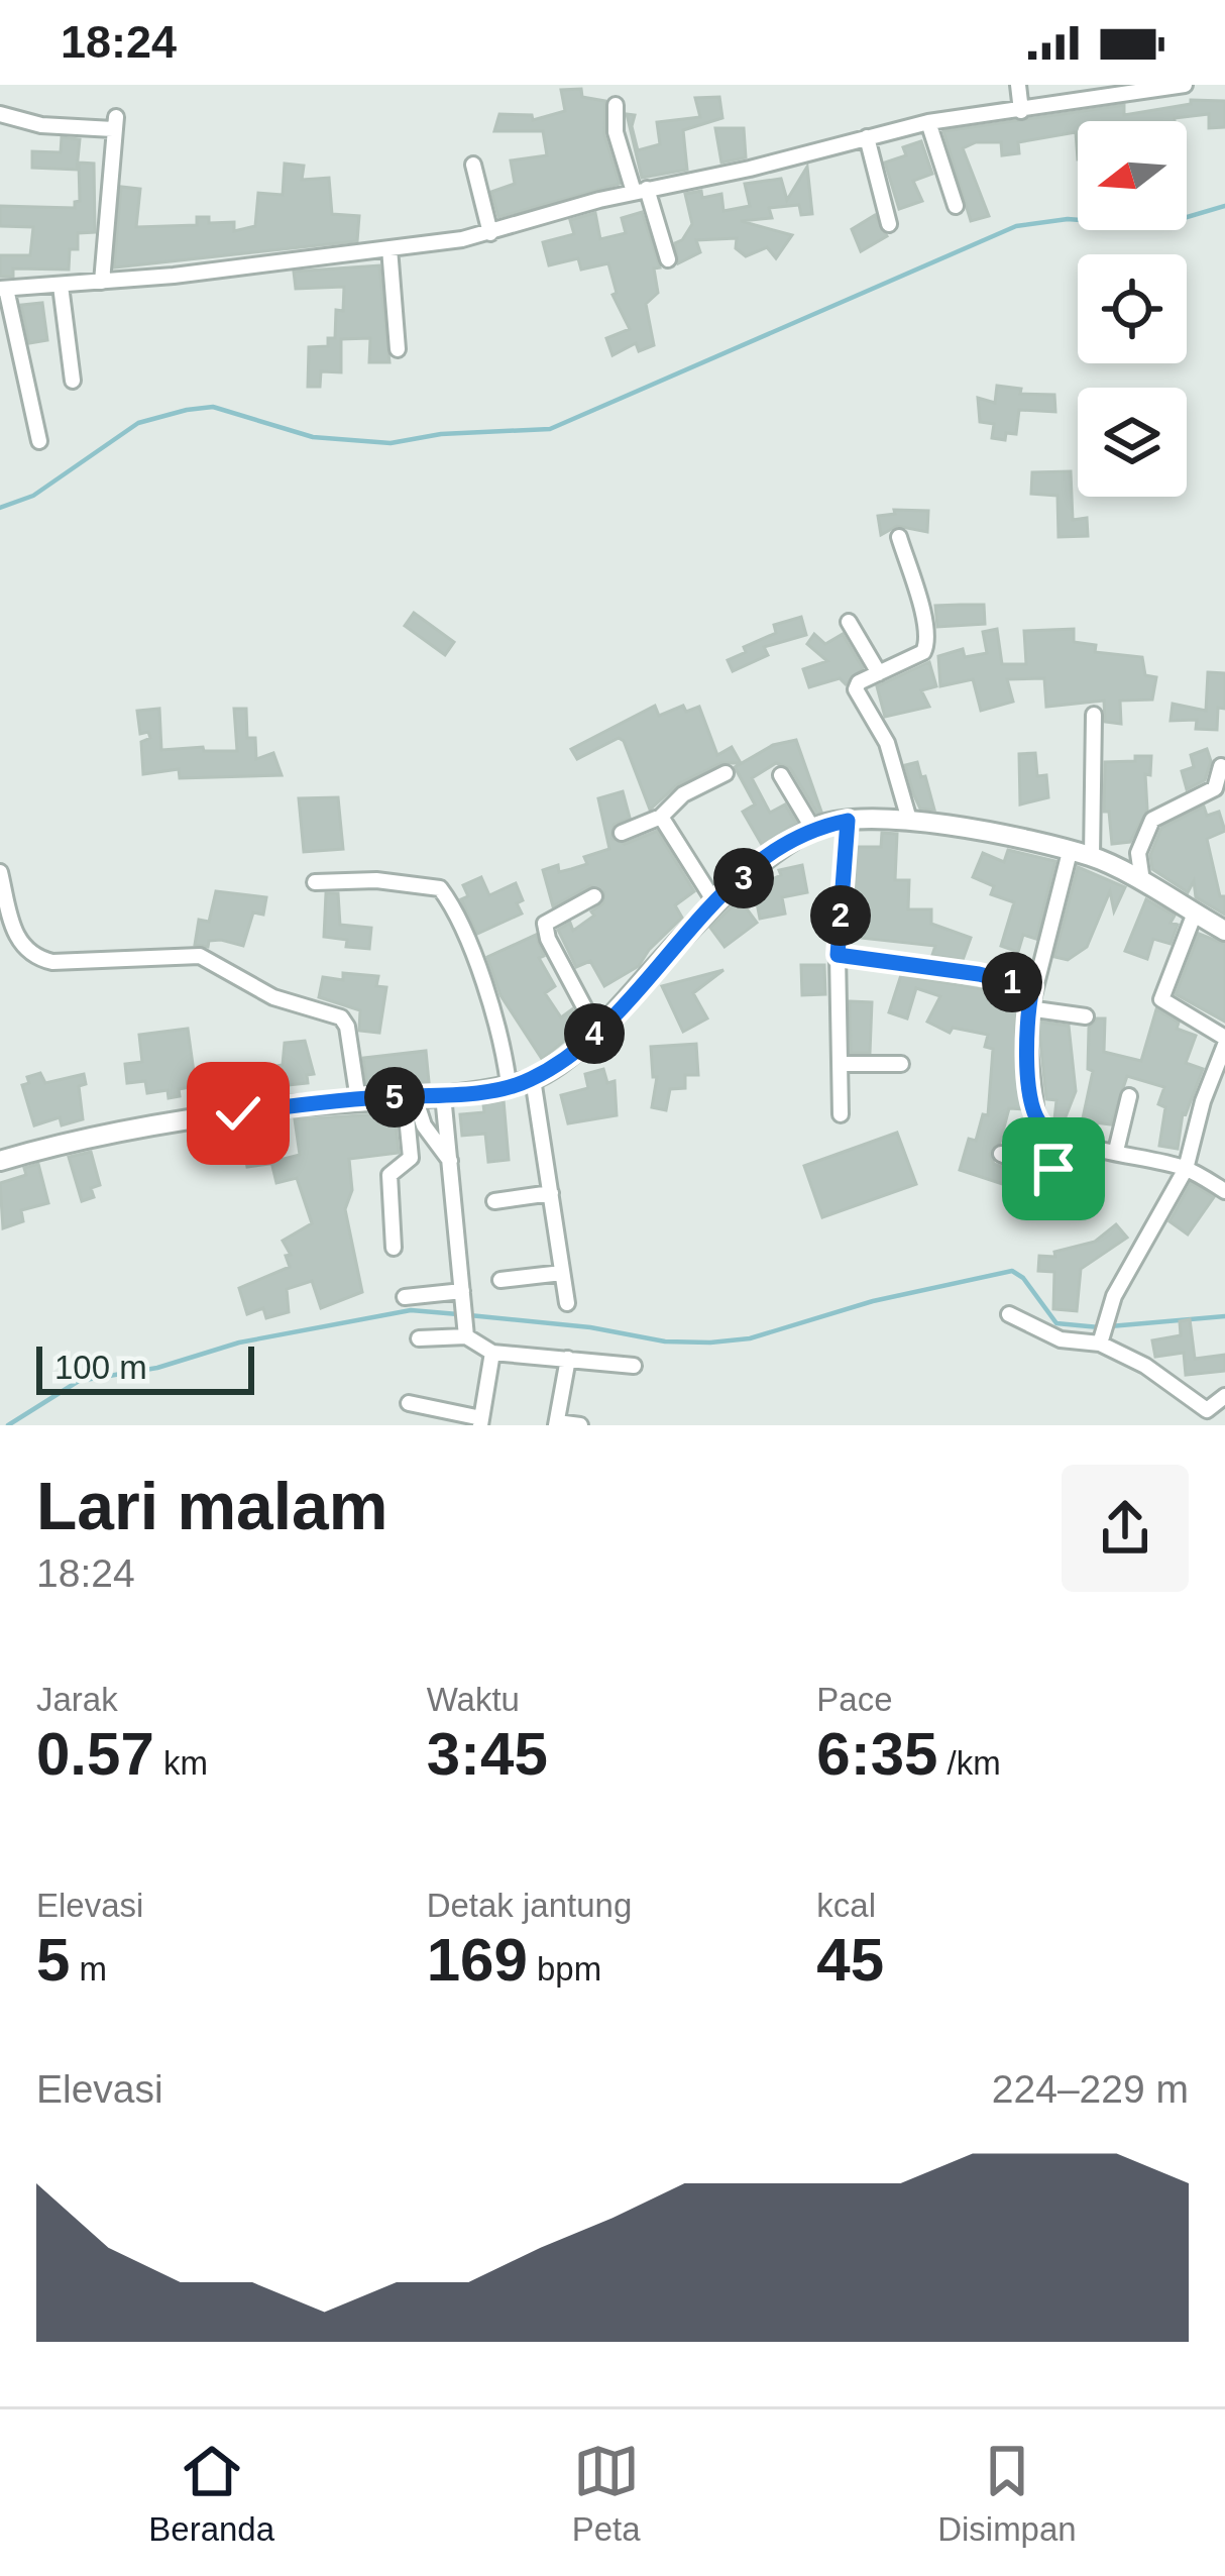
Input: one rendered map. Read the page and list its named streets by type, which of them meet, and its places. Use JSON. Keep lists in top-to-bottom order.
{
  "scale_bar": "100 m",
  "north": "left",
  "page": {
    "status": "18:24",
    "pins": [
      "3",
      "2",
      "1",
      "4",
      "5"
    ],
    "scale": "100 m",
    "heading": ["Lari malam", "18:24"],
    "stats": [
      ["Jarak", "0.57 km"],
      ["Waktu", "3:45"],
      ["Pace", "6:35 /km"],
      ["Elevasi", "5 m"],
      ["Detak jantung", "169 bpm"],
      ["kcal", "45"]
    ],
    "chart": ["Elevasi", "224–229 m"],
    "tabs": ["Beranda", "Peta", "Disimpan"]
  }
}
